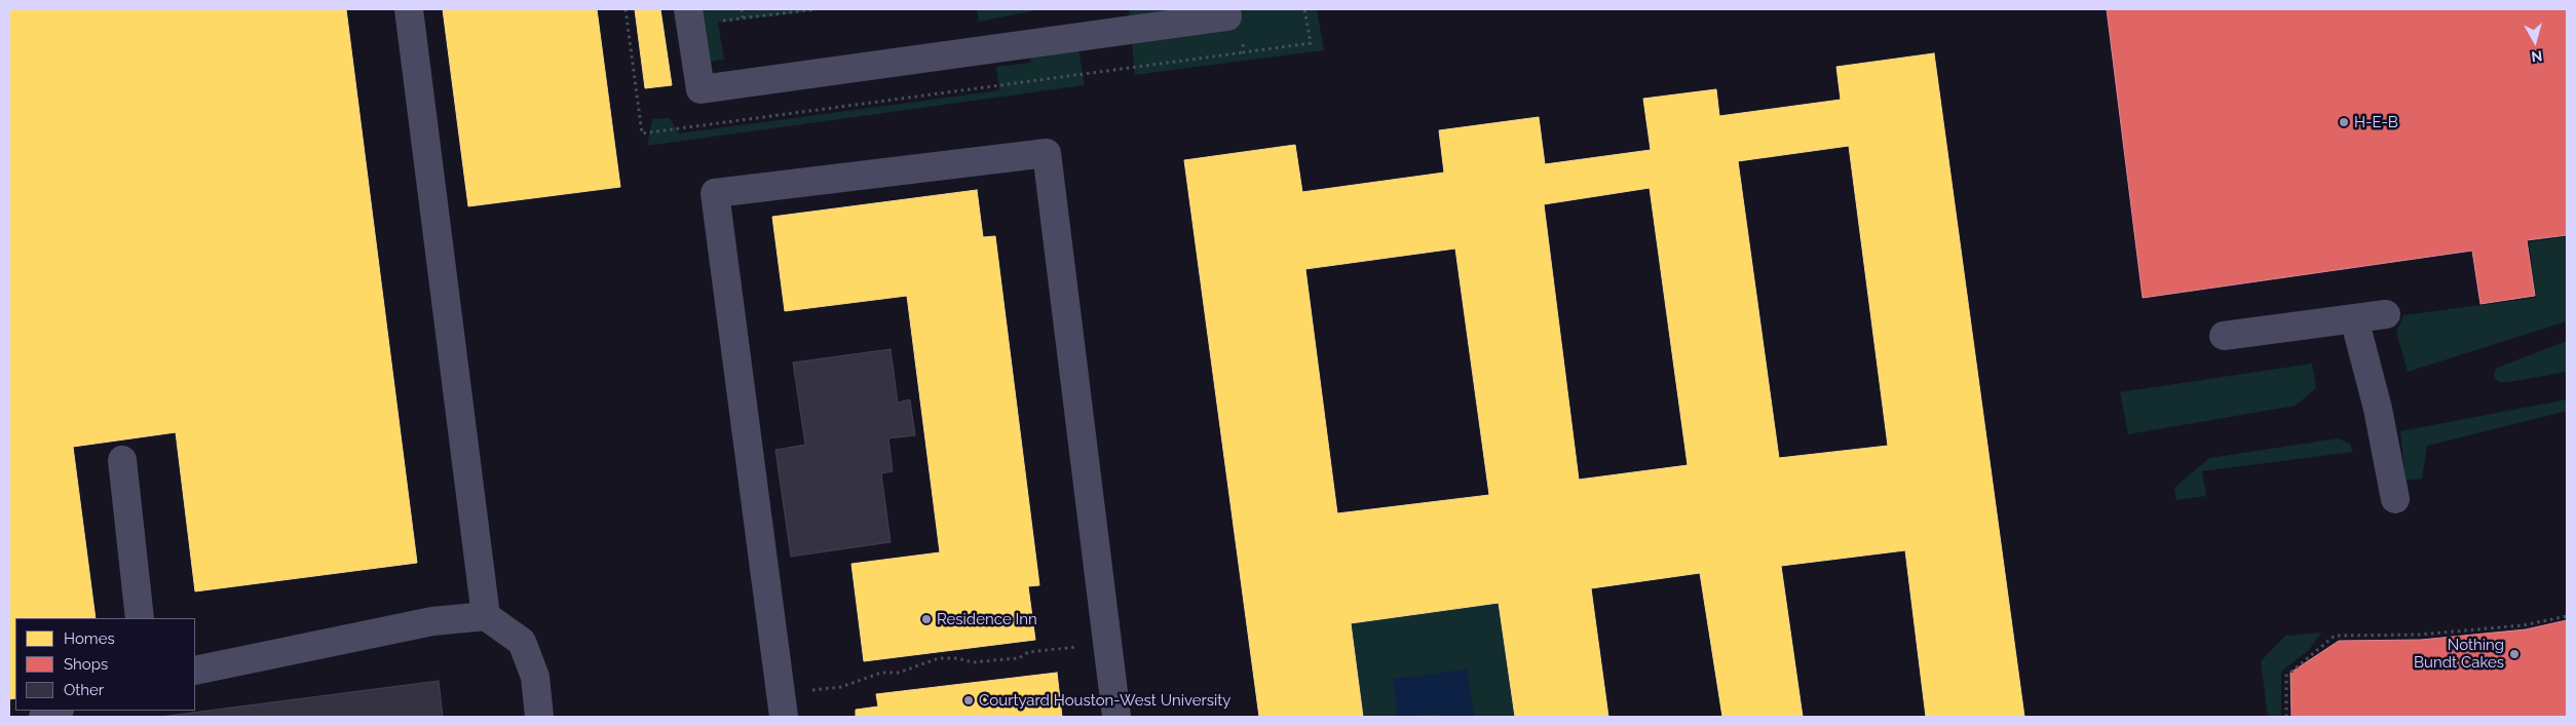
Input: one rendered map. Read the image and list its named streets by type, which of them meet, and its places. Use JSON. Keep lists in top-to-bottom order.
{
  "places": [
    "H-E-B",
    "Residence Inn",
    "Nothing Bundt Cakes",
    "Courtyard Houston-West University"
  ],
  "legend": ["Homes", "Shops", "Other"],
  "north": "bottom"
}
